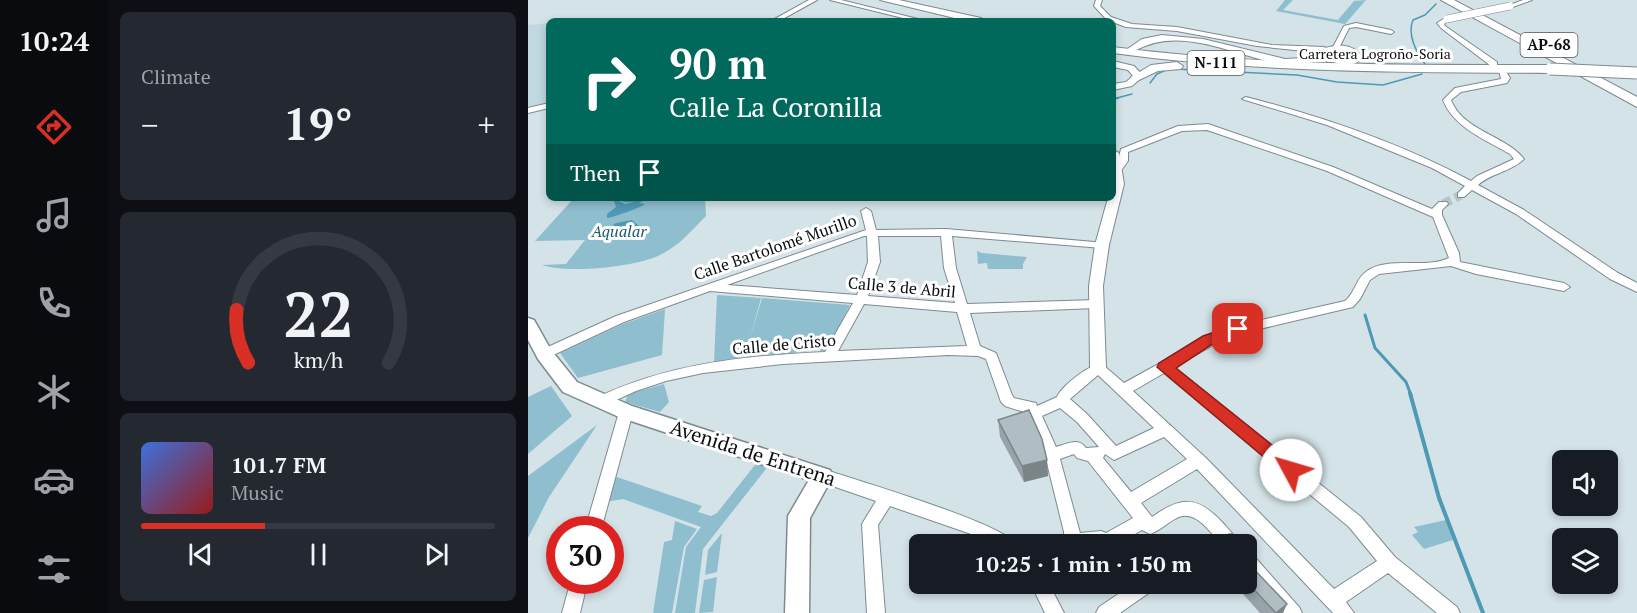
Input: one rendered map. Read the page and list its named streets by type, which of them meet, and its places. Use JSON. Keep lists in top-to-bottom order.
{
  "streets": {
    "highway": ["AP-68", "Carretera Logroño-Soria", "N-111"],
    "main road": ["Avenida de Entrena"],
    "street": ["Calle Bartolomé Murillo", "Calle 3 de Abril", "Calle de Cristo"]
  },
  "crossings": [
    ["Calle Bartolomé Murillo", "Calle 3 de Abril"],
    ["Calle Bartolomé Murillo", "Avenida de Entrena"],
    ["Calle de Cristo", "Avenida de Entrena"]
  ],
  "parks": ["Aqualar"],
  "page": {
    "tabs": "10:24",
    "tile": "Climate",
    "turn": ["90 m", "Calle La Coronilla"],
    "heat": ["−", "19°", "+"],
    "then": "Then",
    "song": ["101.7 FM", "Music"],
    "limit": "30",
    "trip": "10:25 · 1 min · 150 m",
    "gauge": ["22", "km/h"]
  }
}
